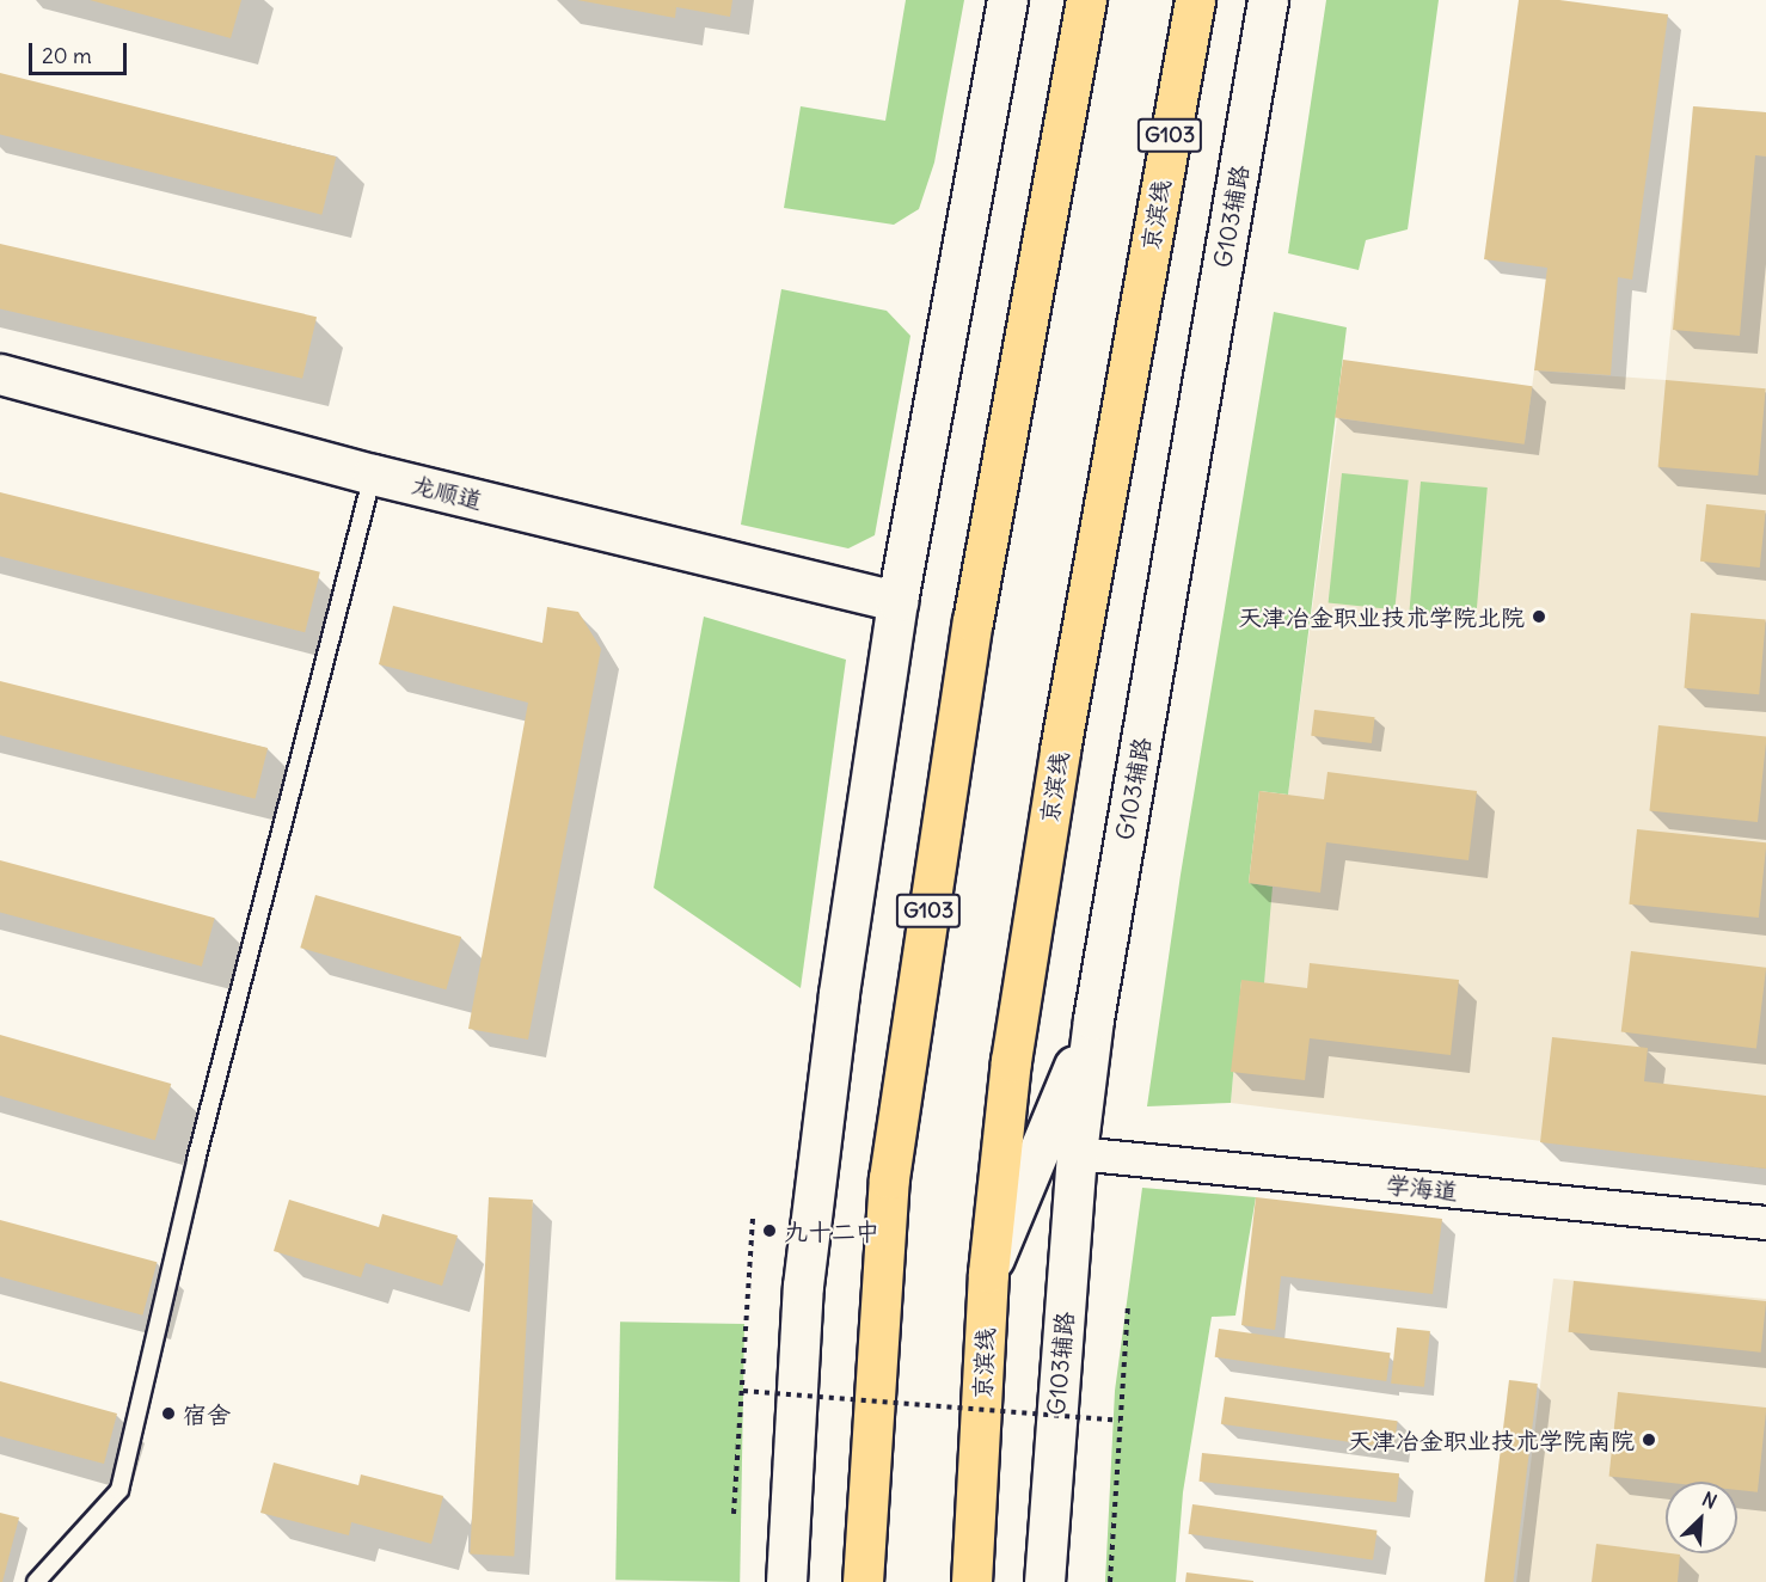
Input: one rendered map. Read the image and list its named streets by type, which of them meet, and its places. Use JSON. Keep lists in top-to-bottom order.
{
  "streets": {
    "highway": ["G103", "京滨线"],
    "street": ["G103辅路", "龙顺道", "学海道"]
  },
  "crossings": [
    ["G103辅路", "学海道"]
  ],
  "places": [
    "天津冶金职业技术学院北院",
    "九十二中",
    "宿舍",
    "天津冶金职业技术学院南院"
  ],
  "scale_bar": "20 m",
  "north": "top right"
}
